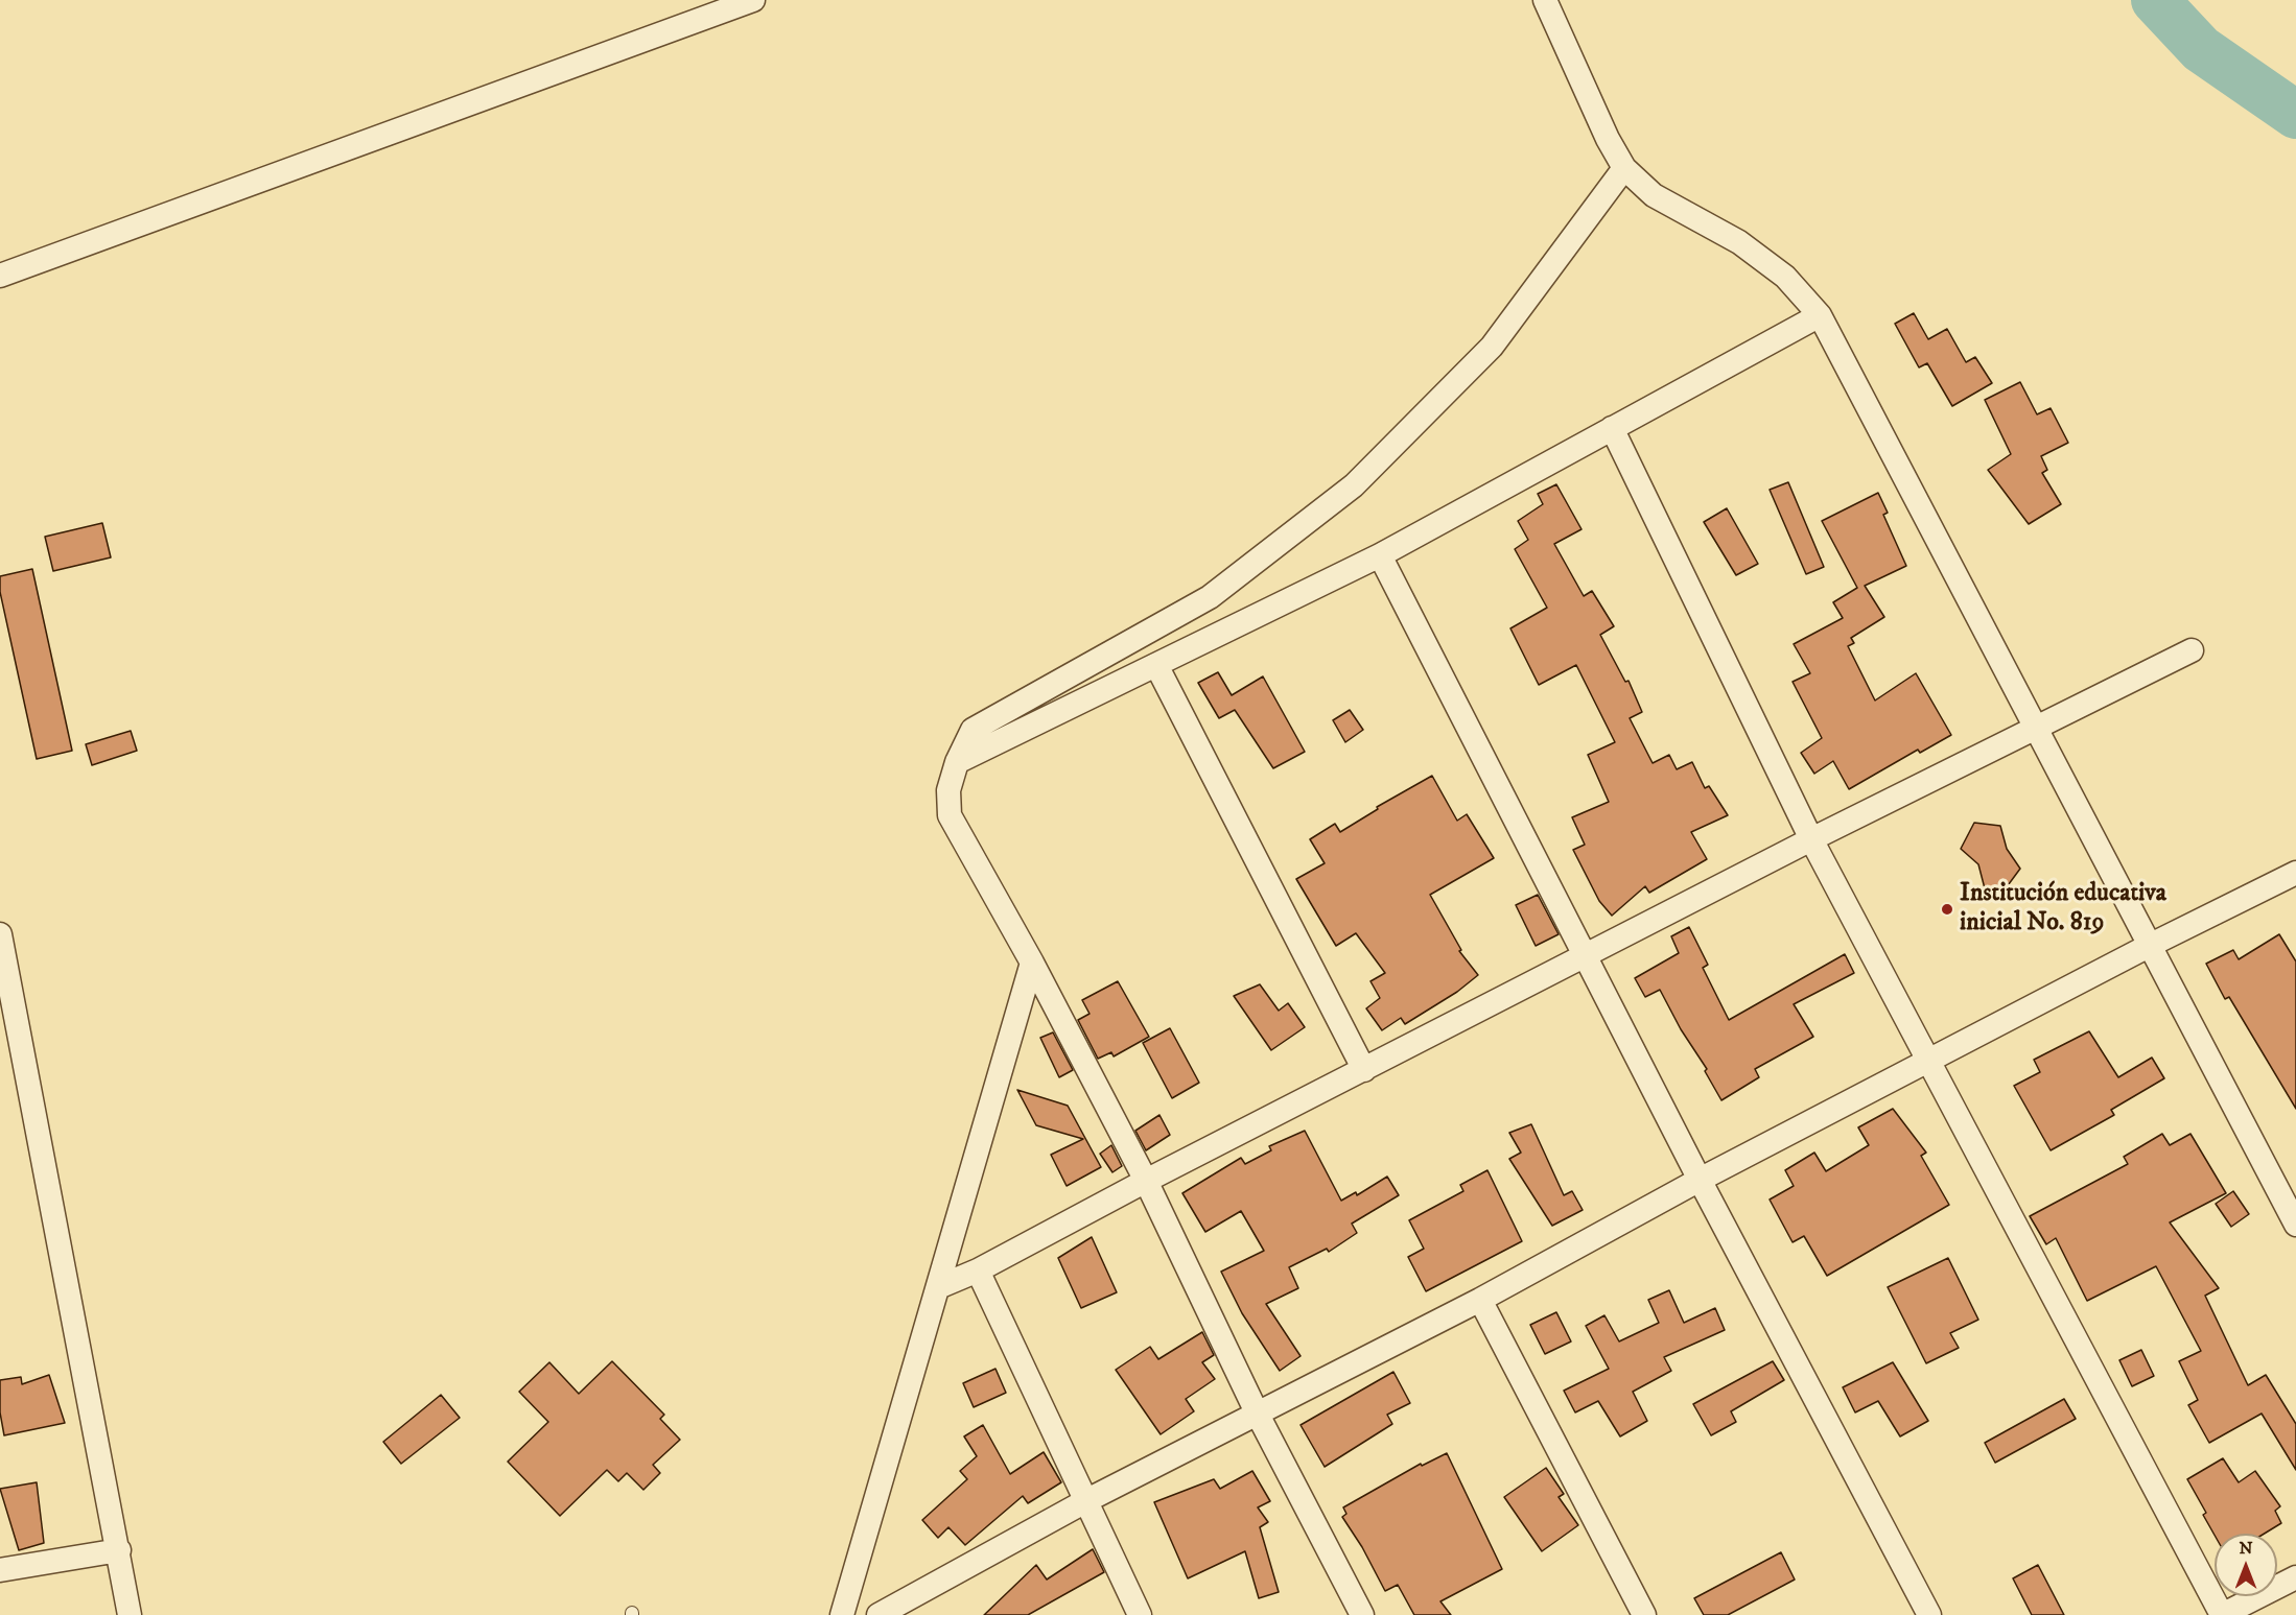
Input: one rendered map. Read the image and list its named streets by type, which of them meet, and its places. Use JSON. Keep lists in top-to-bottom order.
{
  "places": ["Institución educativa inicial No. 819"],
  "north": "top"
}
